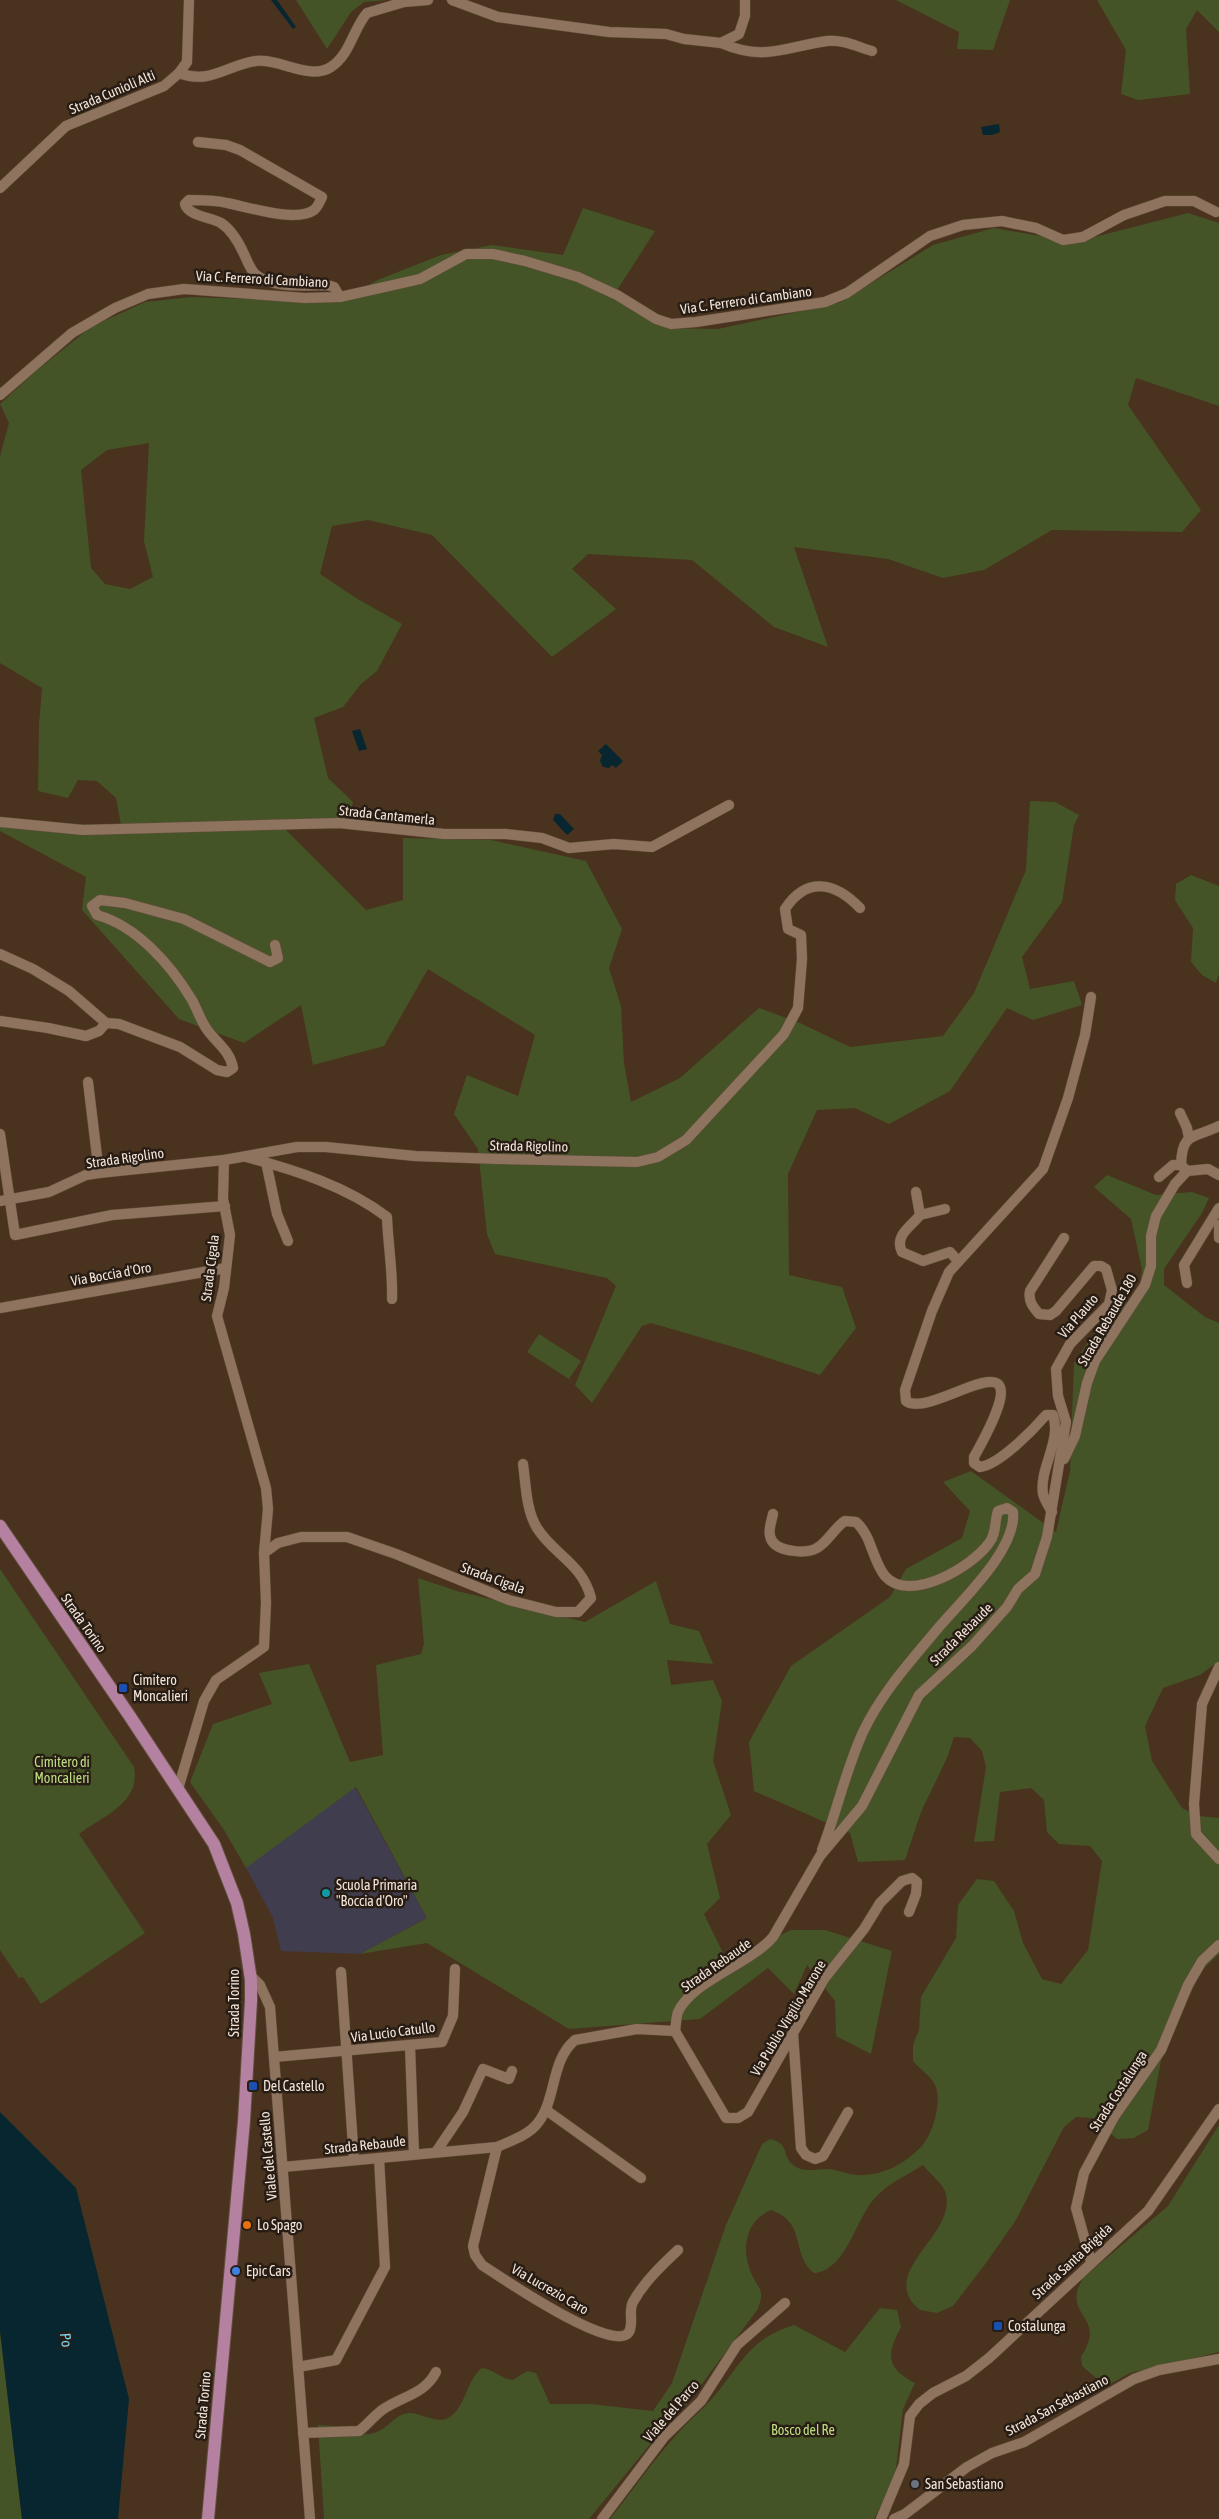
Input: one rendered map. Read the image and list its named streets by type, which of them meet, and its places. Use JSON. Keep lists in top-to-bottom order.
{
  "streets": {
    "main road": ["Strada Torino"],
    "street": [
      "Strada Cunioli Alti",
      "Via C. Ferrero di Cambiano",
      "Strada Cantamerla",
      "Strada Rigolino",
      "Strada Cigala",
      "Via Boccia d'Oro",
      "Via Plauto",
      "Strada Rebaude 180",
      "Strada Rebaude",
      "Via Publio Virgilio Marone",
      "Via Lucio Catullo",
      "Strada Costalunga",
      "Viale del Castello",
      "Strada Santa Brigida",
      "Via Lucrezio Caro",
      "Strada San Sebastiano",
      "Viale del Parco"
    ]
  },
  "crossings": [
    ["Strada Rigolino", "Strada Cigala"],
    ["Strada Cigala", "Via Boccia d'Oro"],
    ["Strada Cigala", "Strada Torino"],
    ["Via Plauto", "Strada Rebaude 180"],
    ["Via Plauto", "Strada Rebaude"],
    ["Strada Rebaude 180", "Strada Rebaude"],
    ["Strada Torino", "Viale del Castello"],
    ["Strada Rebaude", "Via Publio Virgilio Marone"],
    ["Strada Rebaude", "Viale del Castello"],
    ["Strada Rebaude", "Via Lucrezio Caro"],
    ["Via Lucio Catullo", "Viale del Castello"],
    ["Strada Costalunga", "Strada Santa Brigida"]
  ],
  "water": ["Po"],
  "parks": ["Cimitero di Moncalieri", "Bosco del Re"],
  "places": {
    "transit": ["Cimitero Moncalieri", "Del Castello", "Costalunga"],
    "other": [
      "Scuola Primaria \"Boccia d'Oro\"",
      "Lo Spago",
      "Epic Cars",
      "San Sebastiano"
    ]
  }
}
